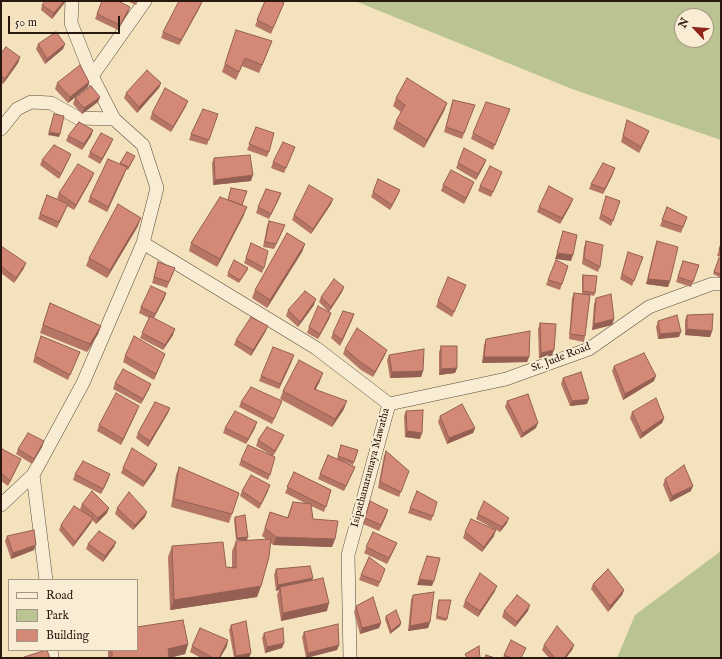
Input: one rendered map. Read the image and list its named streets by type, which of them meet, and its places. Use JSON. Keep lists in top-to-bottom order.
{
  "streets": {
    "street": ["St. Jude Road", "Isipathanaramaya Mawatha"]
  },
  "crossings": [
    ["St. Jude Road", "Isipathanaramaya Mawatha"]
  ],
  "legend": ["Road", "Park", "Building"],
  "scale_bar": "50 m",
  "north": "top left"
}
